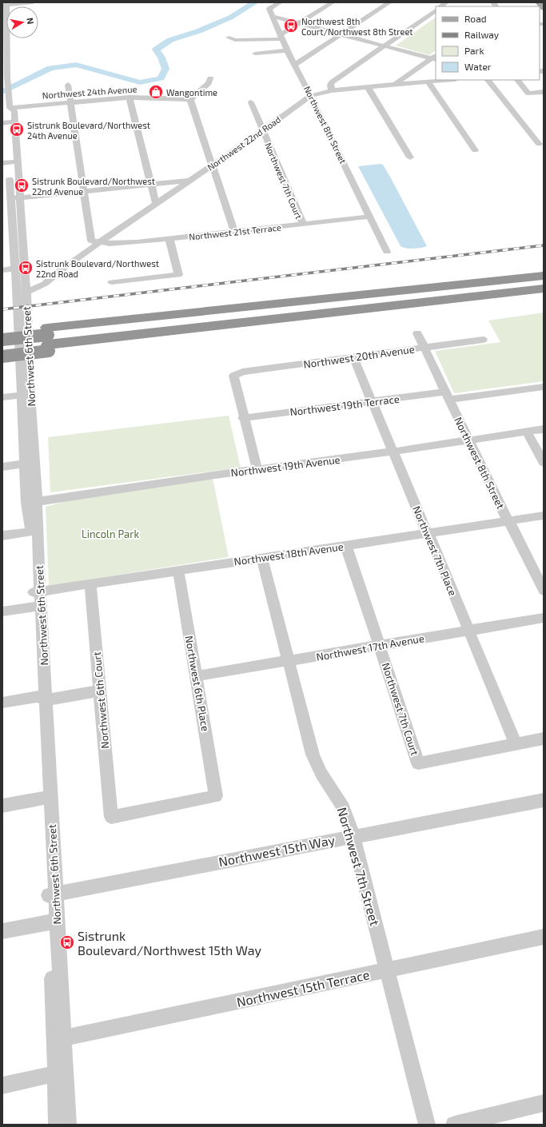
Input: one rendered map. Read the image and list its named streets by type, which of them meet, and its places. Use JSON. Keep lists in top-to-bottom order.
{
  "streets": {
    "street": [
      "Northwest 24th Avenue",
      "Northwest 8th Street",
      "Northwest 22nd Road",
      "Northwest 7th Court",
      "Northwest 21st Terrace",
      "Northwest 6th Street",
      "Northwest 20th Avenue",
      "Northwest 19th Terrace",
      "Northwest 19th Avenue",
      "Northwest 7th Place",
      "Northwest 18th Avenue",
      "Northwest 17th Avenue",
      "Northwest 6th Place",
      "Northwest 6th Court",
      "Northwest 15th Way",
      "Northwest 7th Street",
      "Northwest 15th Terrace"
    ]
  },
  "crossings": [
    ["Northwest 24th Avenue", "Northwest 6th Street"],
    ["Northwest 8th Street", "Northwest 22nd Road"],
    ["Northwest 8th Street", "Northwest 21st Terrace"],
    ["Northwest 8th Street", "Northwest 20th Avenue"],
    ["Northwest 8th Street", "Northwest 19th Terrace"],
    ["Northwest 8th Street", "Northwest 19th Avenue"],
    ["Northwest 8th Street", "Northwest 18th Avenue"],
    ["Northwest 22nd Road", "Northwest 7th Court"],
    ["Northwest 22nd Road", "Northwest 21st Terrace"],
    ["Northwest 22nd Road", "Northwest 6th Street"],
    ["Northwest 7th Court", "Northwest 21st Terrace"],
    ["Northwest 7th Court", "Northwest 7th Place"],
    ["Northwest 7th Court", "Northwest 18th Avenue"],
    ["Northwest 7th Court", "Northwest 17th Avenue"],
    ["Northwest 6th Street", "Northwest 19th Avenue"],
    ["Northwest 6th Street", "Northwest 18th Avenue"],
    ["Northwest 6th Street", "Northwest 15th Way"],
    ["Northwest 6th Street", "Northwest 15th Terrace"],
    ["Northwest 20th Avenue", "Northwest 19th Terrace"],
    ["Northwest 20th Avenue", "Northwest 7th Place"],
    ["Northwest 19th Terrace", "Northwest 7th Place"],
    ["Northwest 19th Avenue", "Northwest 7th Place"],
    ["Northwest 7th Place", "Northwest 18th Avenue"],
    ["Northwest 7th Place", "Northwest 17th Avenue"],
    ["Northwest 18th Avenue", "Northwest 6th Place"],
    ["Northwest 18th Avenue", "Northwest 6th Court"],
    ["Northwest 18th Avenue", "Northwest 7th Street"],
    ["Northwest 17th Avenue", "Northwest 6th Place"],
    ["Northwest 17th Avenue", "Northwest 7th Street"],
    ["Northwest 6th Place", "Northwest 6th Court"],
    ["Northwest 15th Way", "Northwest 7th Street"],
    ["Northwest 7th Street", "Northwest 15th Terrace"]
  ],
  "parks": ["Lincoln Park"],
  "places": {
    "bus stop": [
      "Northwest 8th Court/Northwest 8th Street",
      "Sistrunk Boulevard/Northwest 24th Avenue",
      "Sistrunk Boulevard/Northwest 22nd Avenue",
      "Sistrunk Boulevard/Northwest 22nd Road",
      "Sistrunk Boulevard/Northwest 15th Way"
    ],
    "shop": ["Wangontime"]
  },
  "legend": [
    "Road",
    "Railway",
    "Park",
    "Water"
  ],
  "north": "right"
}
